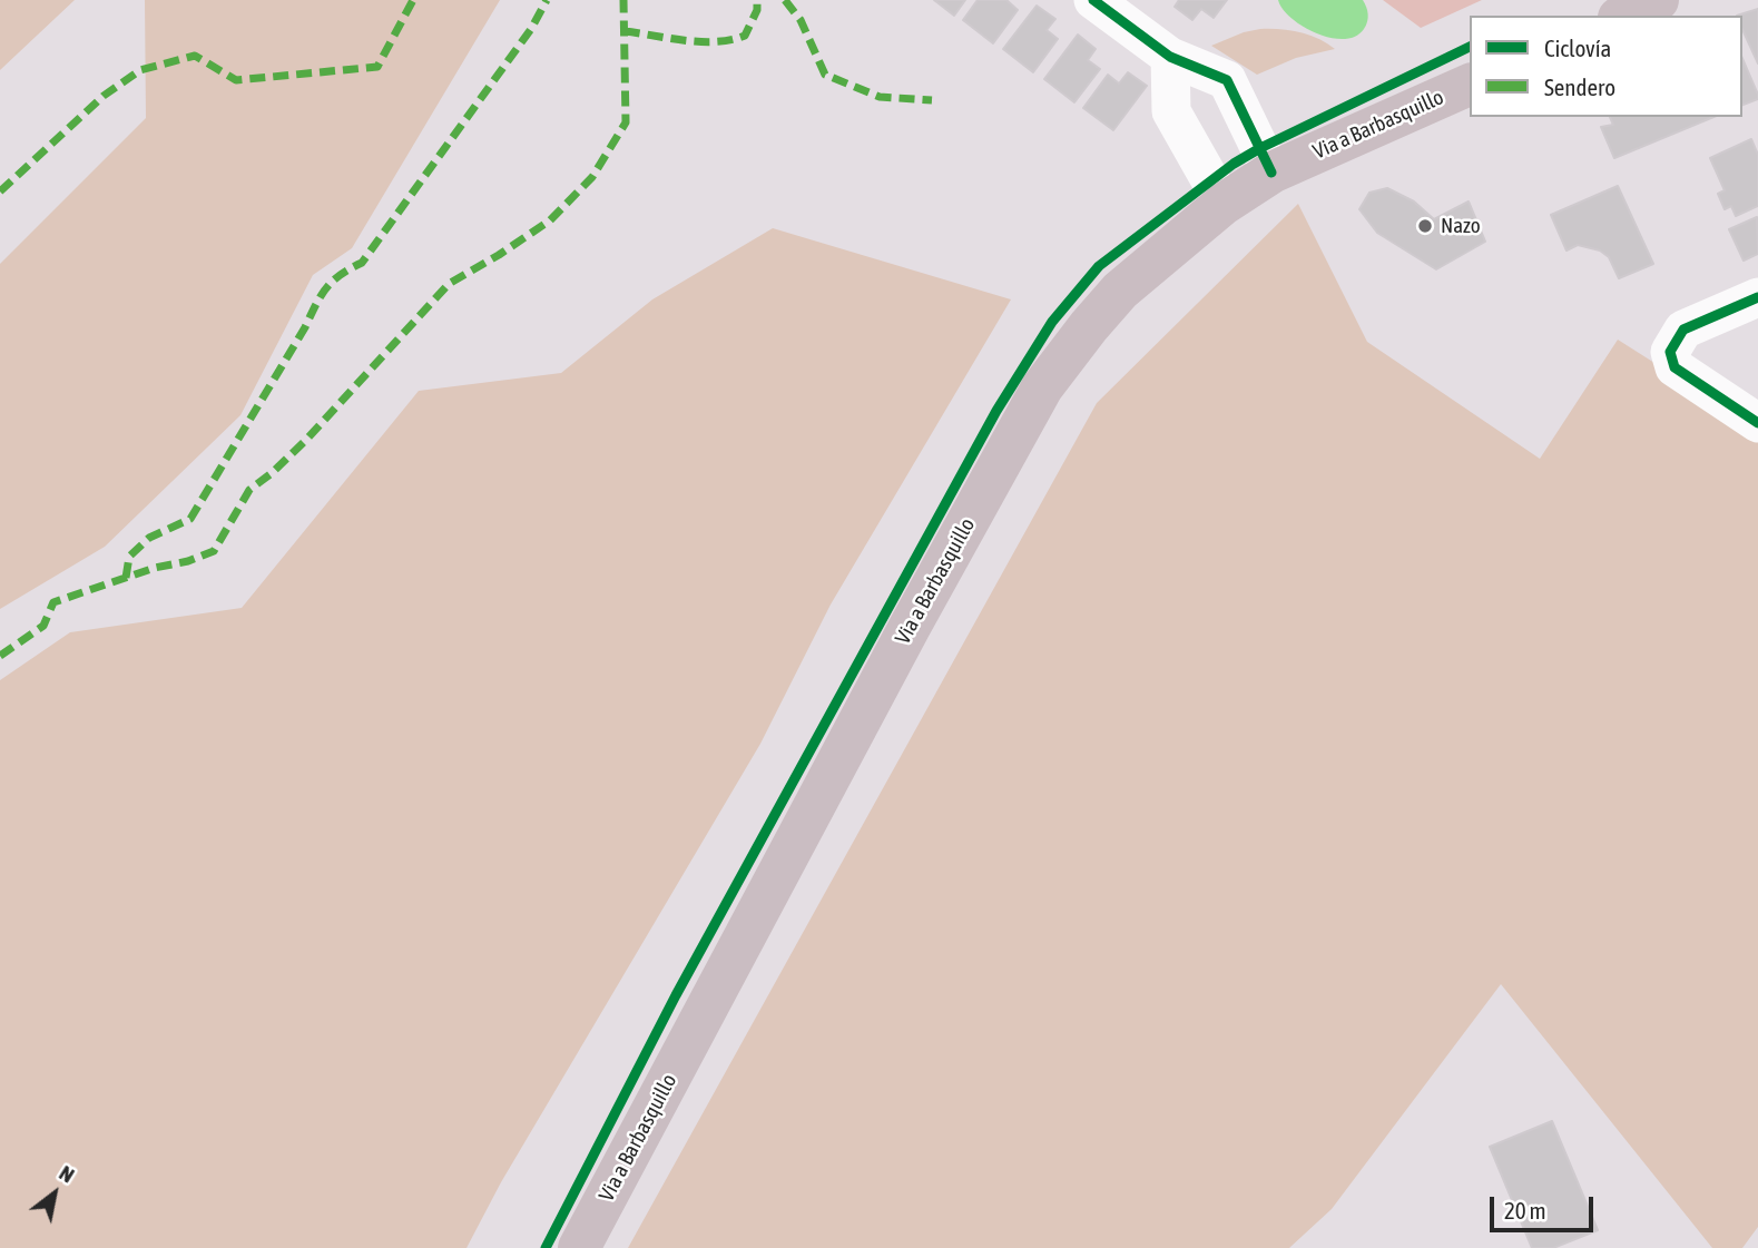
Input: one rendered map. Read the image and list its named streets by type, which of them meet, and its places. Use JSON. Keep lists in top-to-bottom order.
{
  "streets": {
    "main road": ["Via a Barbasquillo"]
  },
  "places": ["Nazo"],
  "legend": ["Ciclovía", "Sendero"],
  "scale_bar": "20 m",
  "north": "top right"
}
